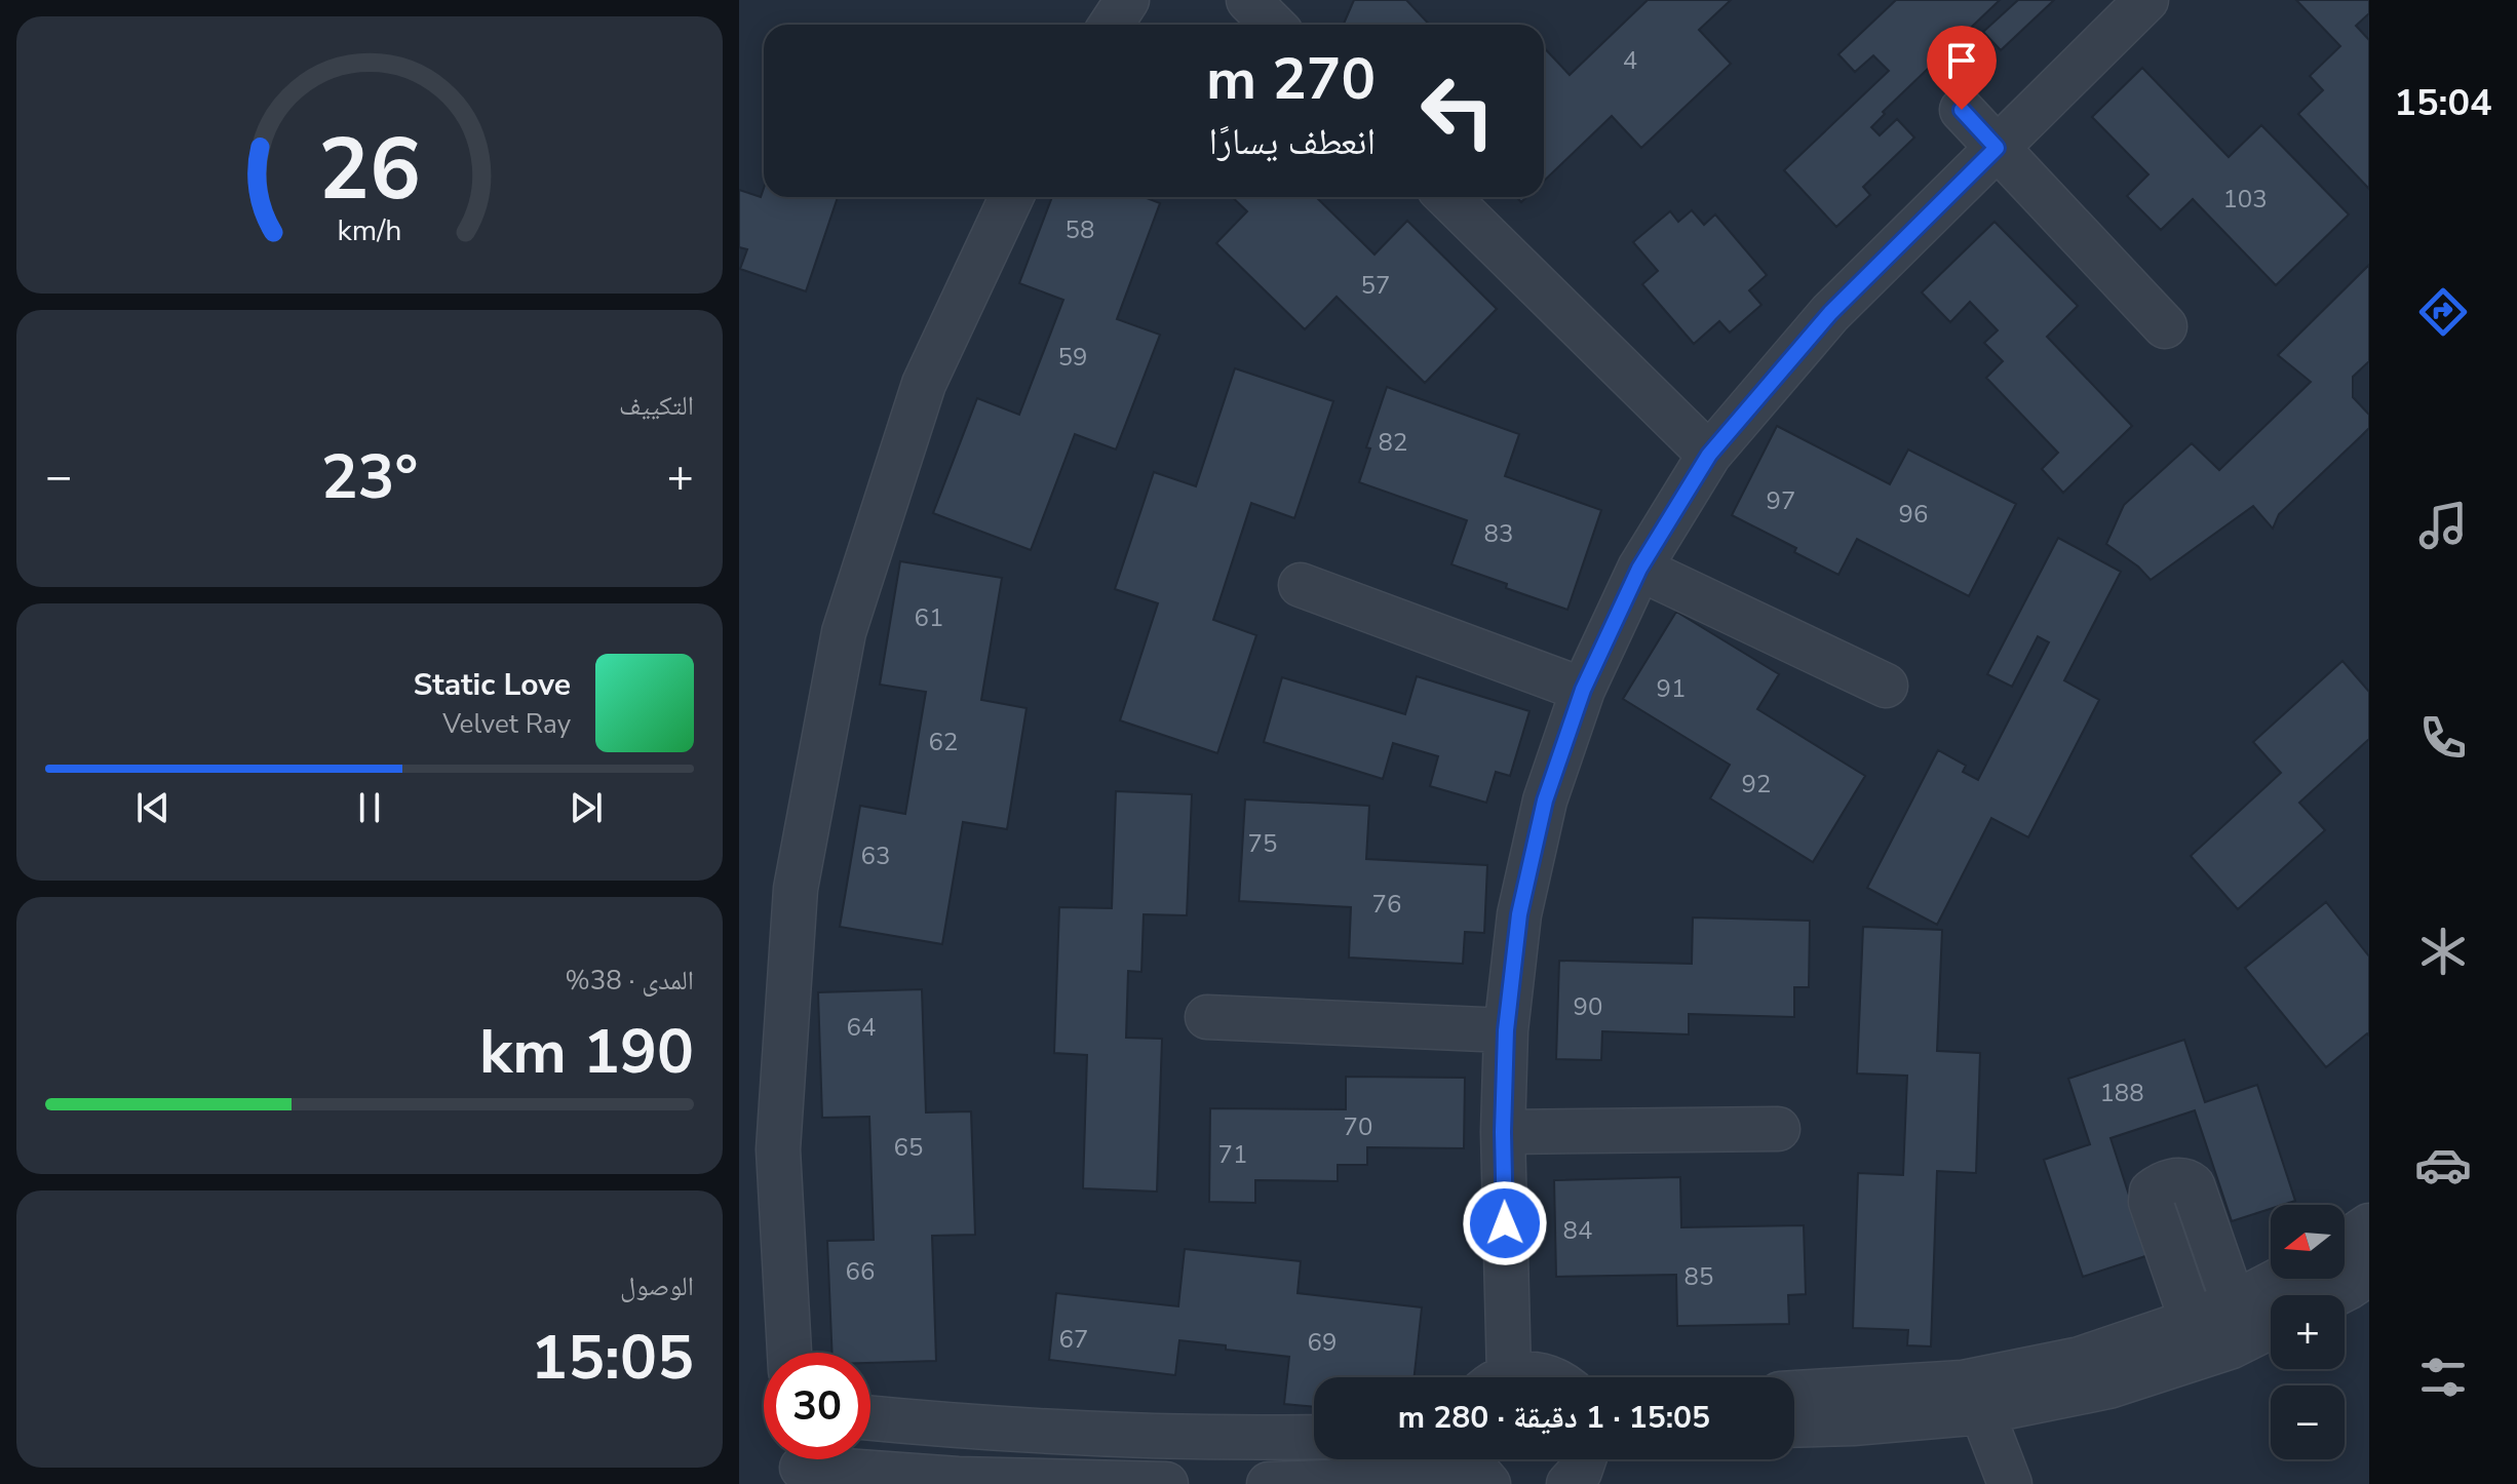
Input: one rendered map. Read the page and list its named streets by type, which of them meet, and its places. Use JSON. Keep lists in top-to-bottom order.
{
  "house_numbers": [
    "4",
    "103",
    "58",
    "57",
    "59",
    "82",
    "97",
    "96",
    "83",
    "61",
    "91",
    "62",
    "92",
    "75",
    "63",
    "76",
    "90",
    "64",
    "188",
    "70",
    "65",
    "71",
    "84",
    "66",
    "85",
    "67",
    "69"
  ],
  "north": "left",
  "page": {
    "tabs": "15:04",
    "turn": ["270 m", "انعطف يسارًا"],
    "tile": [
      "التكييف",
      ["المدى · 38%", "190 km"],
      ["الوصول", "15:05"]
    ],
    "heat": ["−", "23°", "+"],
    "song": ["Static Love", "Velvet Ray"],
    "map_buttons": ["+", "−"],
    "limit": "30",
    "trip": "15:05 · 1 دقيقة · 280 m",
    "gauge": ["26", "km/h"]
  }
}
